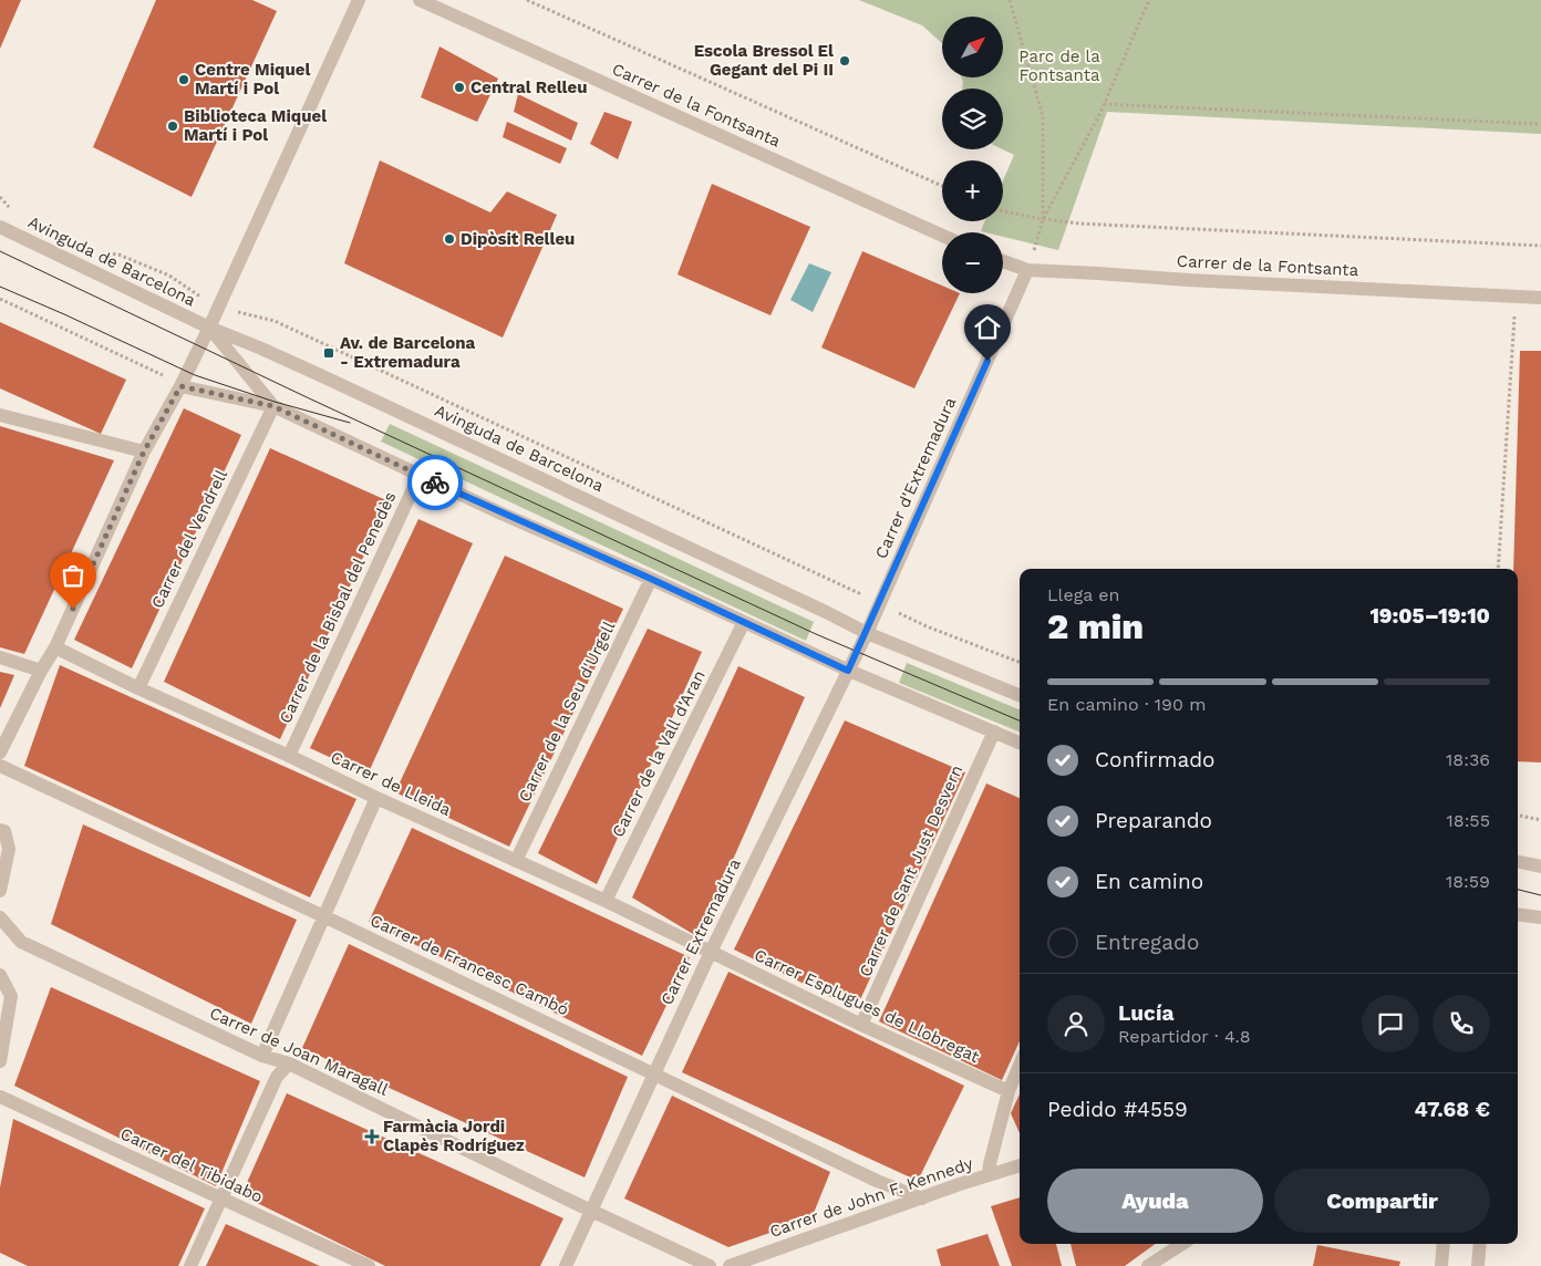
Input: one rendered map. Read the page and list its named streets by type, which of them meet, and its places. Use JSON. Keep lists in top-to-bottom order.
{
  "streets": {
    "street": [
      "Carrer de la Fontsanta",
      "Avinguda de Barcelona",
      "Carrer d'Extremadura",
      "Carrer del Vendrell",
      "Carrer de la Bisbal del Penedès",
      "Carrer de la Seu d'Urgell",
      "Carrer de la Vall d'Aran",
      "Carrer de Lleida",
      "Carrer de Sant Just Desvern",
      "Carrer Extremadura",
      "Carrer de Francesc Cambó",
      "Carrer Esplugues de Llobregat",
      "Carrer de Joan Maragall",
      "Carrer del Tibidabo",
      "Carrer de John F. Kennedy"
    ]
  },
  "crossings": [
    ["Carrer de la Fontsanta", "Carrer d'Extremadura"],
    ["Avinguda de Barcelona", "Carrer d'Extremadura"],
    ["Carrer d'Extremadura", "Carrer Extremadura"],
    ["Carrer del Vendrell", "Carrer de Lleida"],
    ["Carrer de la Bisbal del Penedès", "Carrer de Lleida"],
    ["Carrer de la Seu d'Urgell", "Carrer de Lleida"],
    ["Carrer de la Vall d'Aran", "Carrer de Lleida"],
    ["Carrer de Lleida", "Carrer Extremadura"],
    ["Carrer de Lleida", "Carrer Esplugues de Llobregat"],
    ["Carrer de Sant Just Desvern", "Carrer Esplugues de Llobregat"],
    ["Carrer Extremadura", "Carrer de Francesc Cambó"],
    ["Carrer Extremadura", "Carrer Esplugues de Llobregat"],
    ["Carrer Extremadura", "Carrer de Joan Maragall"],
    ["Carrer de Francesc Cambó", "Carrer de John F. Kennedy"]
  ],
  "parks": ["Parc de la Fontsanta"],
  "places": {
    "other": [
      "Escola Bressol El Gegant del Pi II",
      "Centre Miquel Martí i Pol",
      "Central Relleu",
      "Biblioteca Miquel Martí i Pol",
      "Dipòsit Relleu"
    ],
    "transit": ["Av. de Barcelona - Extremadura"],
    "health": ["Farmàcia Jordi Clapès Rodríguez"]
  },
  "north": "top right",
  "page": {
    "map_buttons": ["+", "−"],
    "heading": ["2 min", "Llega en", "19:05–19:10"],
    "panel": [
      "Lucía",
      "Repartidor · 4.8",
      "Pedido #4559",
      "47.68 €"
    ],
    "bar": "En camino · 190 m",
    "list": [
      ["Confirmado", "18:36"],
      ["Preparando", "18:55"],
      ["En camino", "18:59"],
      "Entregado"
    ],
    "buttons": ["Ayuda", "Compartir"]
  }
}
